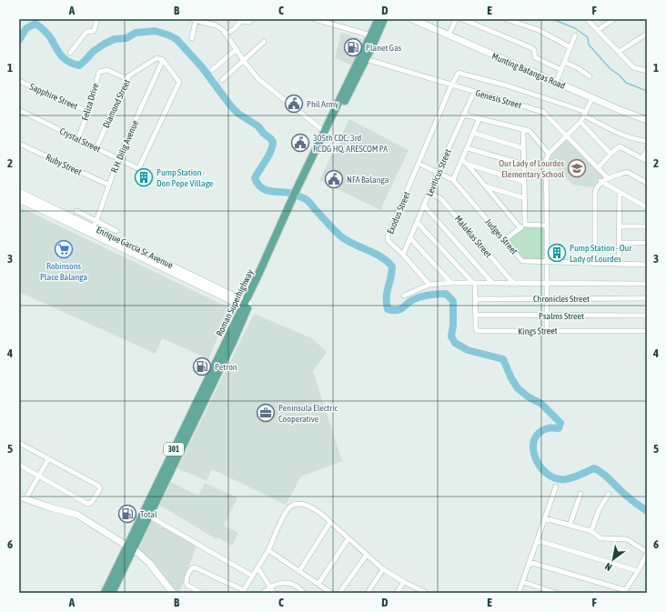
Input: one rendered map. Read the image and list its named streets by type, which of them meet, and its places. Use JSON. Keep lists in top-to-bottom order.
{
  "streets": {
    "main road": ["Roman Superhighway", "301"],
    "street": [
      "Munting Batangas Road",
      "Sapphire Street",
      "Genesis Street",
      "Feliza Drive",
      "Diamond Street",
      "Crystal Street",
      "R.H. Dilig Avenue",
      "Ruby Street",
      "Leviticus Street",
      "Exodus Street",
      "Malakias Street",
      "Judges Street",
      "Enrique Garcia Sr. Avenue",
      "Chronicles Street",
      "Psalms Street",
      "Kings Street"
    ]
  },
  "crossings": [
    ["Sapphire Street", "Feliza Drive"],
    ["Genesis Street", "Leviticus Street"],
    ["Genesis Street", "Exodus Street"],
    ["Genesis Street", "Roman Superhighway"],
    ["Feliza Drive", "Diamond Street"],
    ["Feliza Drive", "Crystal Street"],
    ["Diamond Street", "Crystal Street"],
    ["Diamond Street", "R.H. Dilig Avenue"],
    ["Crystal Street", "R.H. Dilig Avenue"],
    ["R.H. Dilig Avenue", "Ruby Street"],
    ["R.H. Dilig Avenue", "Enrique Garcia Sr. Avenue"],
    ["Leviticus Street", "Exodus Street"],
    ["Leviticus Street", "Malakias Street"],
    ["Leviticus Street", "Judges Street"],
    ["Exodus Street", "Judges Street"],
    ["Enrique Garcia Sr. Avenue", "Roman Superhighway"],
    ["Chronicles Street", "Kings Street"],
    ["Psalms Street", "Kings Street"]
  ],
  "places": {
    "fuel station": ["Planet Gas", "Petron", "Total"],
    "public building": ["Phil Army", "305th CDC, 3rd RCDG HQ, ARESCOM PA", "NFA Balanga"],
    "school or university": ["Our Lady of Lourdes Elementary School"],
    "building": ["Pump Station - Don Pepe Village", "Pump Station - Our Lady of Lourdes"],
    "supermarket": ["Robinsons Place Balanga"],
    "office": ["Peninsula Electric Cooperative"]
  },
  "north": "bottom left",
  "grid": {
    "columns": [
      "A",
      "B",
      "C",
      "D",
      "E",
      "F"
    ],
    "rows": [
      "1",
      "2",
      "3",
      "4",
      "5",
      "6"
    ]
  }
}
